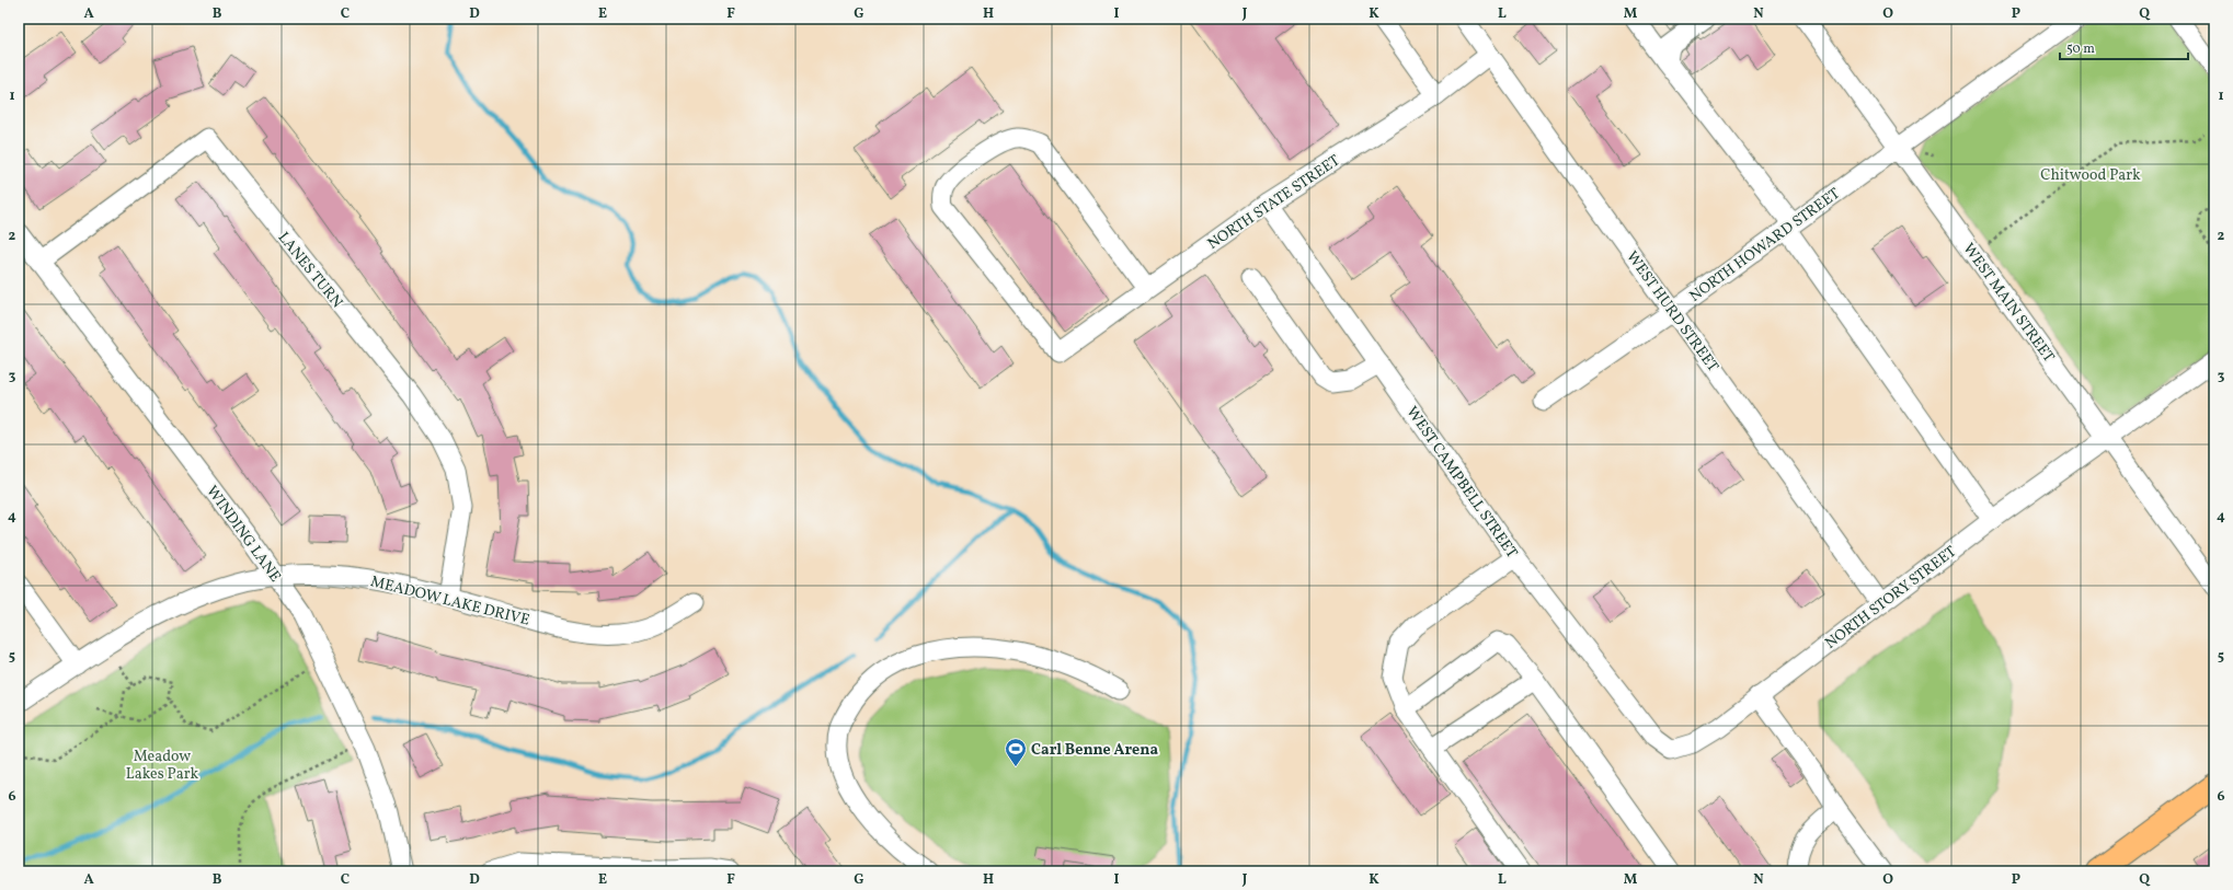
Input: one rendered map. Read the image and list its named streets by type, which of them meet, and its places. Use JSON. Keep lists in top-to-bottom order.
{
  "streets": {
    "street": [
      "NORTH STATE STREET",
      "NORTH HOWARD STREET",
      "LANES TURN",
      "WEST MAIN STREET",
      "WEST HURD STREET",
      "WEST CAMPBELL STREET",
      "WINDING LANE",
      "NORTH STORY STREET",
      "MEADOW LAKE DRIVE"
    ]
  },
  "crossings": [
    ["NORTH STATE STREET", "WEST HURD STREET"],
    ["NORTH STATE STREET", "WEST CAMPBELL STREET"],
    ["NORTH HOWARD STREET", "WEST MAIN STREET"],
    ["NORTH HOWARD STREET", "WEST HURD STREET"],
    ["LANES TURN", "WINDING LANE"],
    ["LANES TURN", "MEADOW LAKE DRIVE"],
    ["WEST MAIN STREET", "NORTH STORY STREET"],
    ["WEST HURD STREET", "NORTH STORY STREET"],
    ["WEST CAMPBELL STREET", "NORTH STORY STREET"],
    ["WINDING LANE", "MEADOW LAKE DRIVE"]
  ],
  "parks": ["Chitwood Park", "Meadow Lakes Park"],
  "places": {
    "sports": ["Carl Benne Arena"]
  },
  "scale_bar": "50 m",
  "grid": {
    "columns": [
      "A",
      "B",
      "C",
      "D",
      "E",
      "F",
      "G",
      "H",
      "I",
      "J",
      "K",
      "L",
      "M",
      "N",
      "O",
      "P",
      "Q"
    ],
    "rows": [
      "1",
      "2",
      "3",
      "4",
      "5",
      "6"
    ]
  }
}
